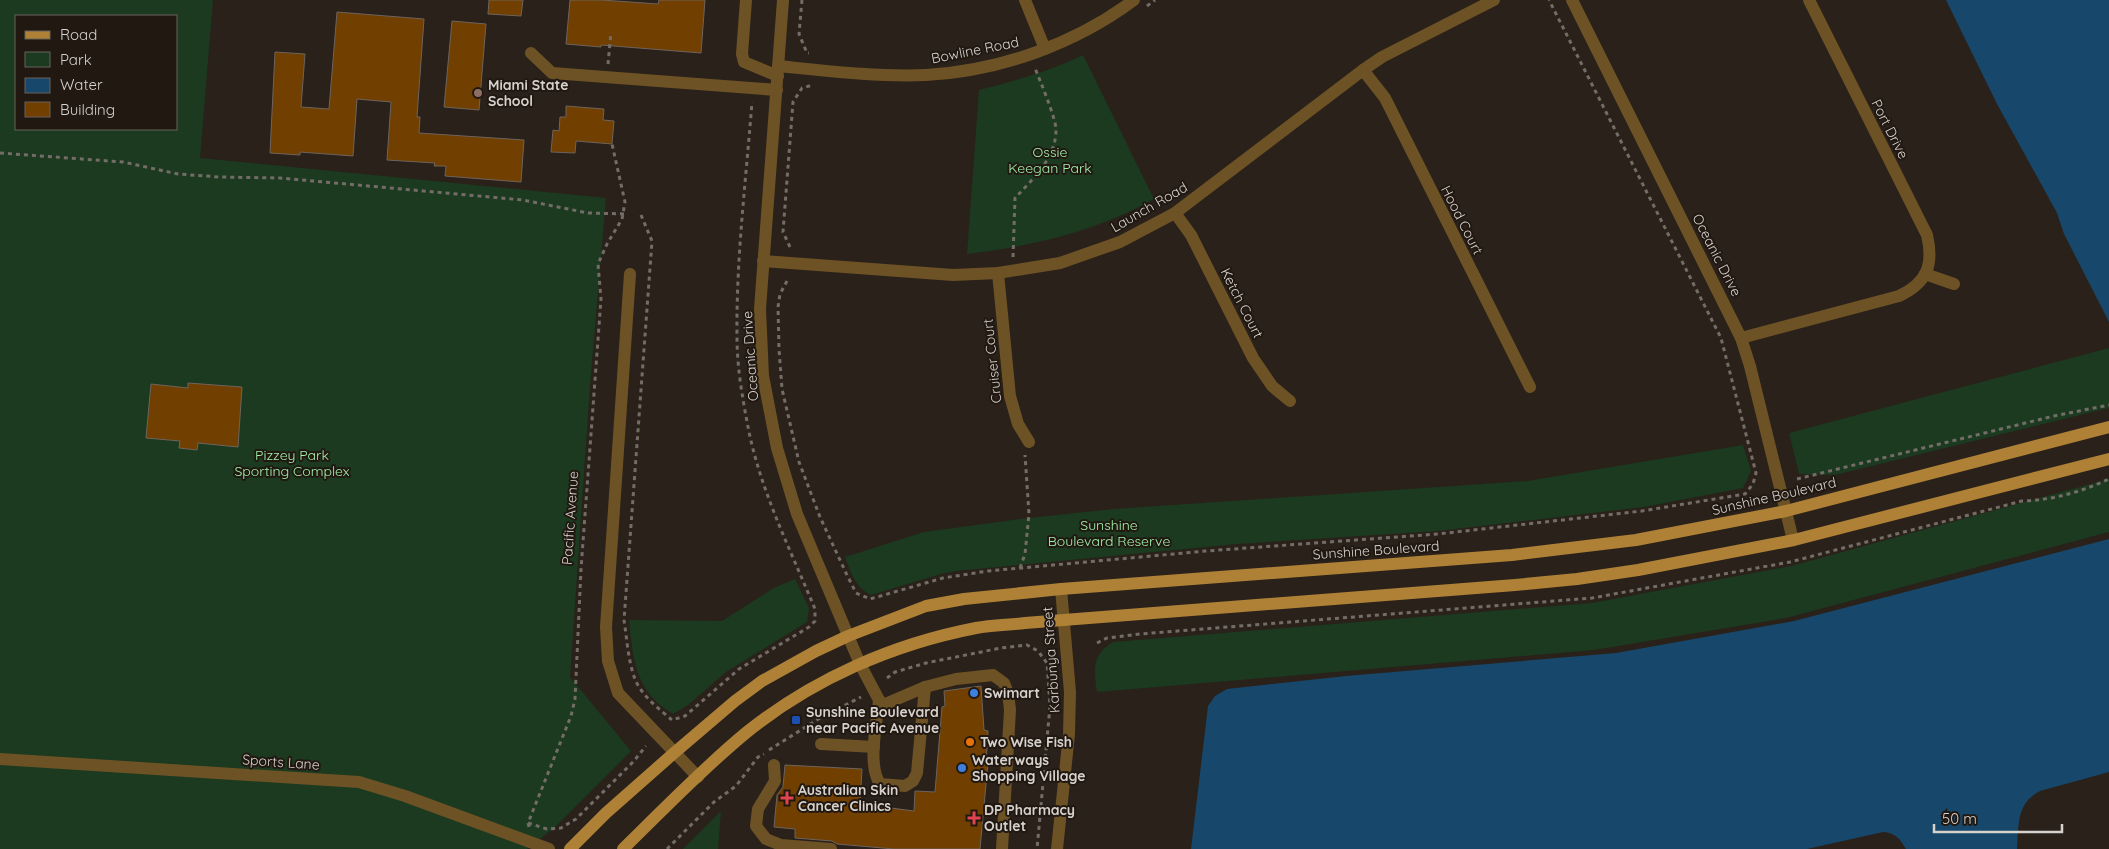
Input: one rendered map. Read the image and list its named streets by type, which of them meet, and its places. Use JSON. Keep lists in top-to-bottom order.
{
  "streets": {
    "main road": ["Sunshine Boulevard"],
    "street": [
      "Bowline Road",
      "Port Drive",
      "Launch Road",
      "Hood Court",
      "Oceanic Drive",
      "Ketch Court",
      "Cruiser Court",
      "Karbunya Street",
      "Sports Lane"
    ],
    "path": ["Pacific Avenue"]
  },
  "crossings": [
    ["Bowline Road", "Oceanic Drive"],
    ["Launch Road", "Hood Court"],
    ["Launch Road", "Oceanic Drive"],
    ["Launch Road", "Ketch Court"],
    ["Launch Road", "Cruiser Court"],
    ["Oceanic Drive", "Sunshine Boulevard"],
    ["Sunshine Boulevard", "Karbunya Street"]
  ],
  "parks": ["Ossie Keegan Park", "Pizzey Park Sporting Complex", "Sunshine Boulevard Reserve"],
  "places": {
    "other": [
      "Miami State School",
      "Swimart",
      "Two Wise Fish",
      "Waterways Shopping Village"
    ],
    "transit": ["Sunshine Boulevard near Pacific Avenue"],
    "health": ["Australian Skin Cancer Clinics", "DP Pharmacy Outlet"]
  },
  "legend": [
    "Road",
    "Park",
    "Water",
    "Building"
  ],
  "scale_bar": "50 m"
}
